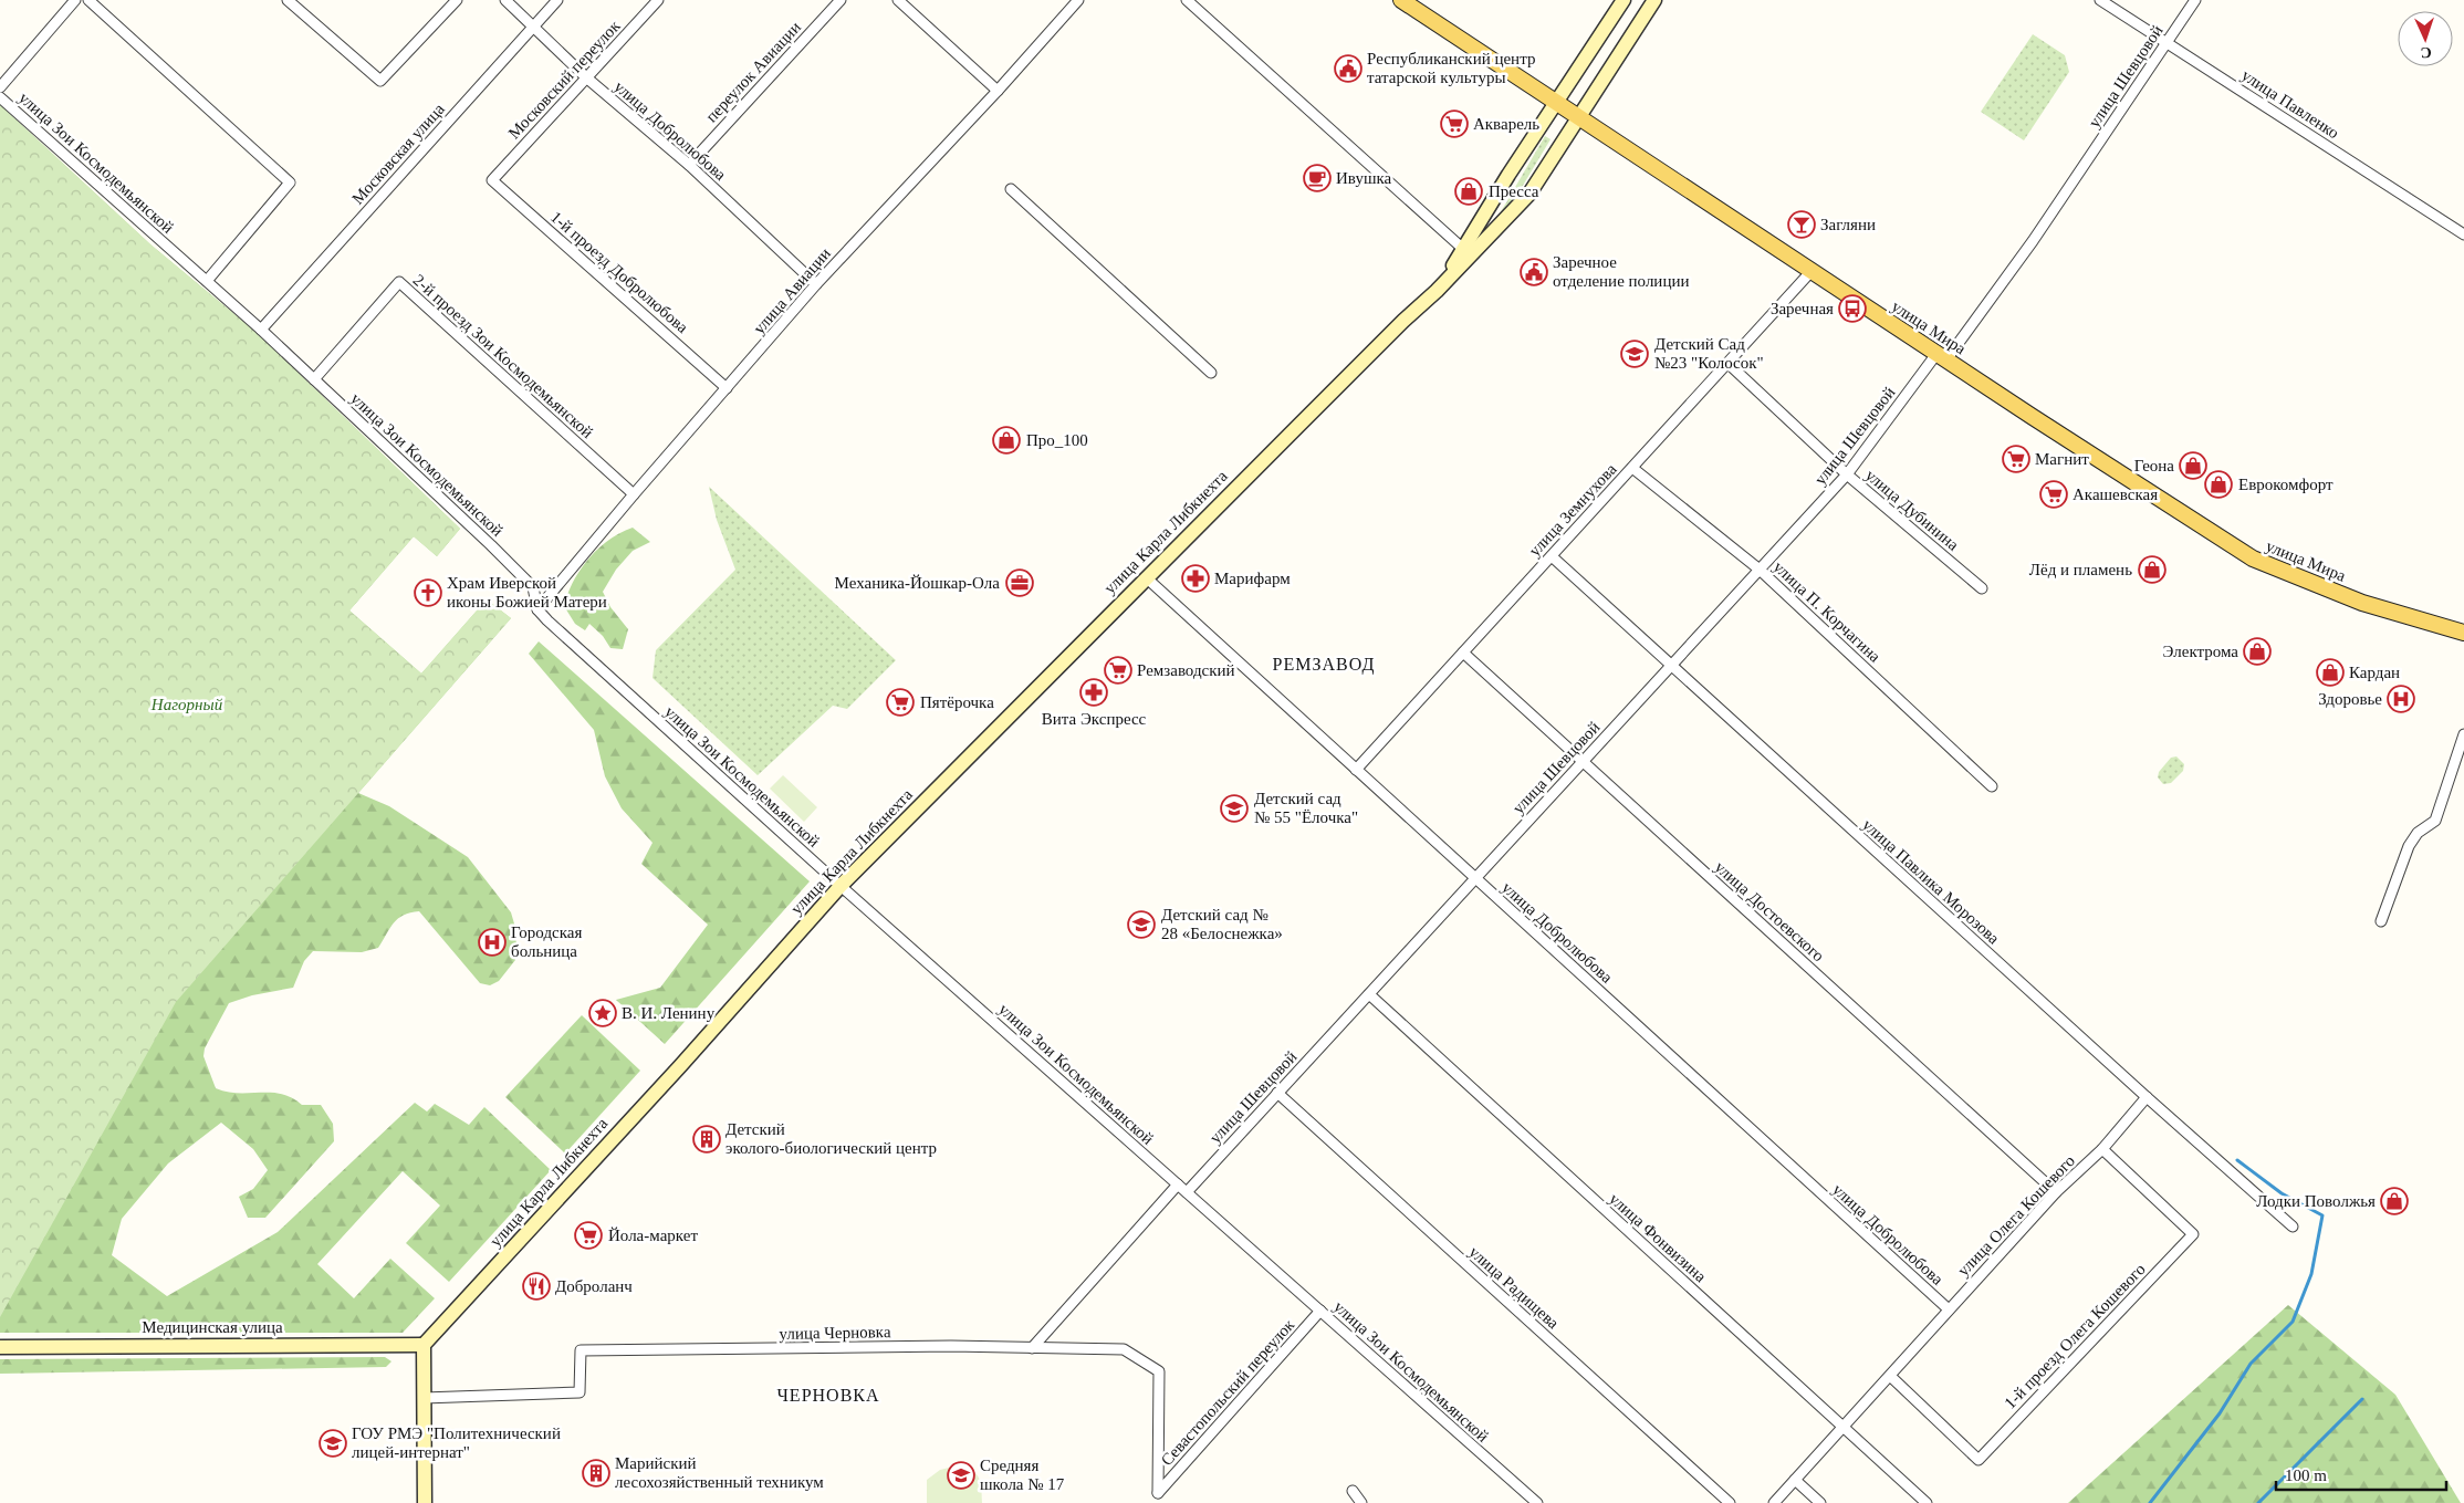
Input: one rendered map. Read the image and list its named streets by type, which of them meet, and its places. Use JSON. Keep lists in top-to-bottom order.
{
  "streets": {
    "main road": ["улица Мира", "улица Карла Либкнехта", "Медицинская улица"],
    "street": [
      "переулок Авиации",
      "улица Шевцовой",
      "Московский переулок",
      "улица Павленко",
      "улица Добролюбова",
      "Московская улица",
      "улица Зои Космодемьянской",
      "1-й проезд Добролюбова",
      "улица Авиации",
      "2-й проезд Зои Космодемьянской",
      "улица Земнухова",
      "улица Дубинина",
      "улица П. Корчагина",
      "улица Павлика Морозова",
      "улица Достоевского",
      "улица Олега Кошевого",
      "улица Фонвизина",
      "улица Радищева",
      "улица Черновка",
      "1-й проезд Олега Кошевого",
      "Севастопольский переулок"
    ]
  },
  "crossings": [
    ["переулок Авиации", "улица Добролюбова"],
    ["улица Шевцовой", "улица Павленко"],
    ["улица Шевцовой", "улица Добролюбова"],
    ["улица Шевцовой", "улица Зои Космодемьянской"],
    ["улица Шевцовой", "улица Мира"],
    ["улица Шевцовой", "улица Дубинина"],
    ["улица Шевцовой", "улица П. Корчагина"],
    ["улица Шевцовой", "улица Павлика Морозова"],
    ["улица Шевцовой", "улица Достоевского"],
    ["улица Шевцовой", "улица Фонвизина"],
    ["улица Шевцовой", "улица Радищева"],
    ["Московский переулок", "улица Добролюбова"],
    ["Московский переулок", "1-й проезд Добролюбова"],
    ["улица Добролюбова", "Московская улица"],
    ["улица Добролюбова", "улица Авиации"],
    ["улица Добролюбова", "улица Земнухова"],
    ["улица Добролюбова", "улица Карла Либкнехта"],
    ["улица Добролюбова", "улица Олега Кошевого"],
    ["Московская улица", "улица Зои Космодемьянской"],
    ["улица Зои Космодемьянской", "улица Авиации"],
    ["улица Зои Космодемьянской", "2-й проезд Зои Космодемьянской"],
    ["улица Зои Космодемьянской", "улица Карла Либкнехта"],
    ["улица Зои Космодемьянской", "Севастопольский переулок"],
    ["1-й проезд Добролюбова", "улица Авиации"],
    ["улица Авиации", "2-й проезд Зои Космодемьянской"],
    ["улица Мира", "улица Земнухова"],
    ["улица Мира", "улица Карла Либкнехта"],
    ["улица Земнухова", "улица Дубинина"],
    ["улица Земнухова", "улица П. Корчагина"],
    ["улица Земнухова", "улица Павлика Морозова"],
    ["улица Земнухова", "улица Достоевского"],
    ["улица Карла Либкнехта", "Медицинская улица"],
    ["улица Павлика Морозова", "улица Олега Кошевого"],
    ["улица Достоевского", "улица Олега Кошевого"],
    ["улица Олега Кошевого", "улица Фонвизина"],
    ["улица Олега Кошевого", "1-й проезд Олега Кошевого"],
    ["улица Черновка", "Севастопольский переулок"]
  ],
  "districts": ["РЕМЗАВОД", "ЧЕРНОВКА"],
  "parks": ["Нагорный"],
  "places": {
    "public building": ["Республиканский центр татарской культуры", "Заречное отделение полиции"],
    "supermarket": [
      "Акварель",
      "Магнит",
      "Акашевская",
      "Ремзаводский",
      "Пятёрочка",
      "Йола-маркет"
    ],
    "cafe": ["Ивушка"],
    "shop": [
      "Пресса",
      "Про_100",
      "Геона",
      "Еврокомфорт",
      "Лёд и пламень",
      "Электрома",
      "Кардан",
      "Лодки Поволжья"
    ],
    "bar": ["Загляни"],
    "bus stop": ["Заречная"],
    "school or university": [
      "Детский Сад №23 \"Колосок\"",
      "Детский сад № 55 \"Ёлочка\"",
      "Детский сад № 28 «Белоснежка»",
      "ГОУ РМЭ \"Политехнический лицей-интернат\"",
      "Средняя школа № 17"
    ],
    "pharmacy": ["Марифарм", "Вита Экспресс"],
    "office": ["Механика-Йошкар-Ола"],
    "church": ["Храм Иверской иконы Божией Матери"],
    "hospital": ["Здоровье", "Городская больница"],
    "place": ["В. И. Ленину"],
    "building": ["Детский эколого-биологический центр", "Марийский лесохозяйственный техникум"],
    "restaurant": ["Доброланч"]
  },
  "scale_bar": "100 m",
  "north": "bottom"
}
